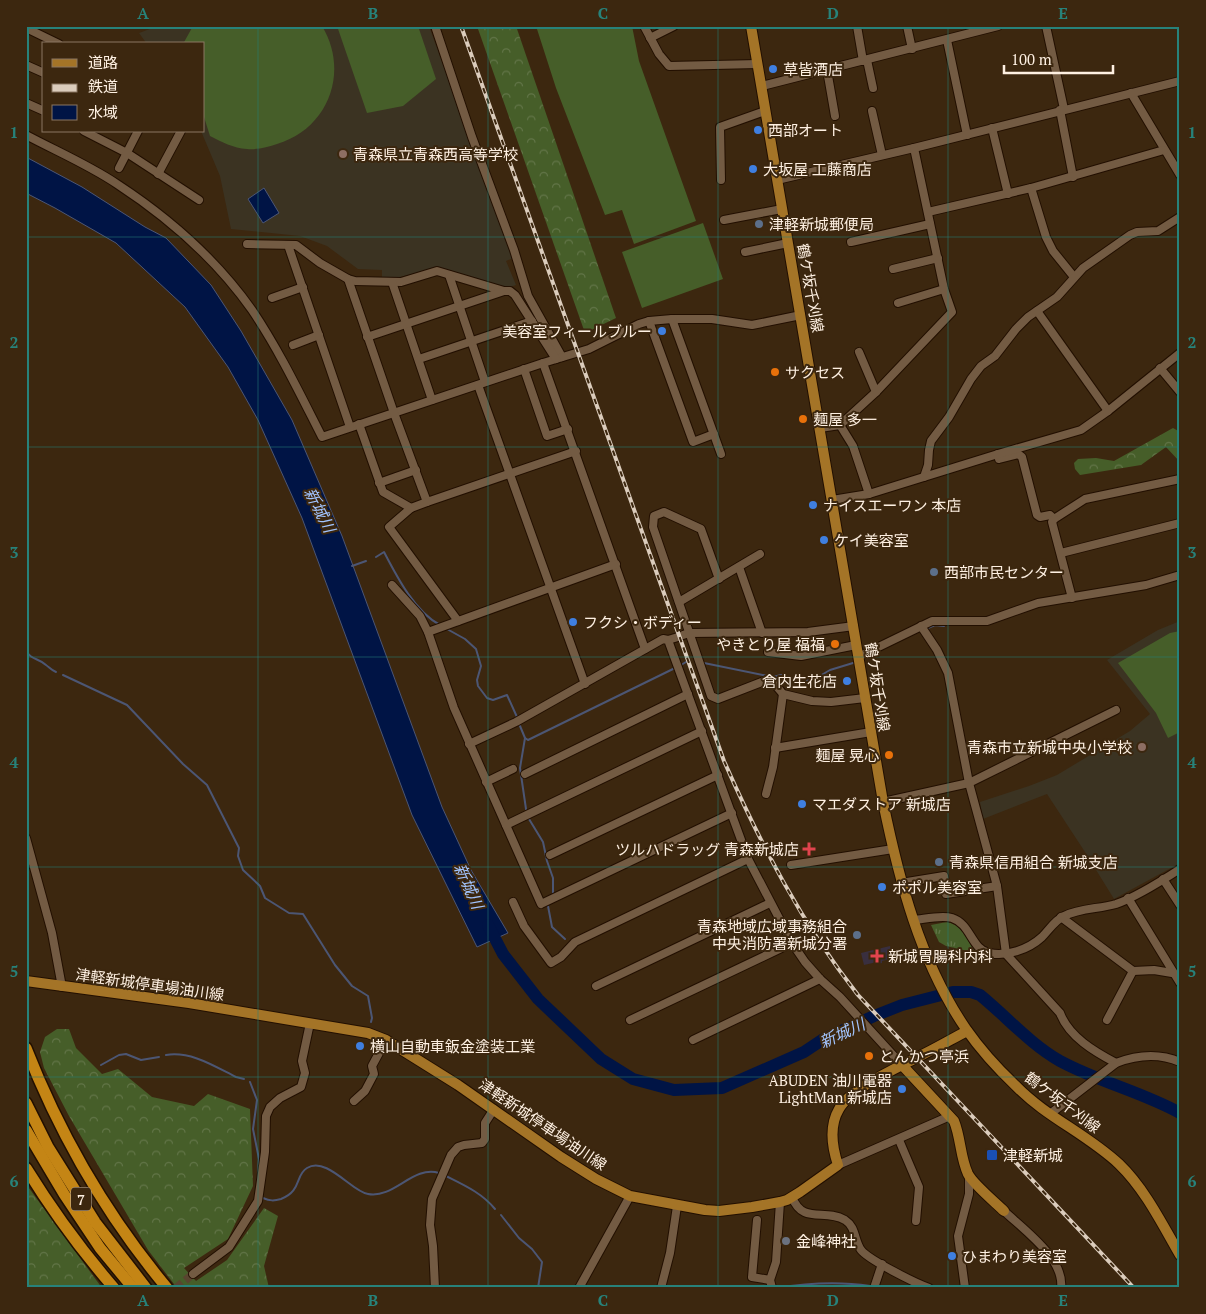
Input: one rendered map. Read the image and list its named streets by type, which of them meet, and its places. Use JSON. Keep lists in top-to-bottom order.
{
  "streets": {
    "highway": ["7"],
    "main road": ["鶴ケ坂千刈線", "津軽新城停車場油川線"]
  },
  "water": ["新城川"],
  "places": {
    "other": [
      "草皆酒店",
      "西部オート",
      "青森県立青森西高等学校",
      "大坂屋 工藤商店",
      "津軽新城郵便局",
      "美容室フィールブルー",
      "サクセス",
      "麺屋 多一",
      "ナイスエーワン 本店",
      "ケイ美容室",
      "西部市民センター",
      "フクシ・ボディー",
      "やきとり屋 福福",
      "倉内生花店",
      "青森市立新城中央小学校",
      "麺屋 晃心",
      "マエダストア 新城店",
      "青森県信用組合 新城支店",
      "ポポル美容室",
      "青森地域広域事務組合 中央消防署新城分署",
      "横山自動車鈑金塗装工業",
      "とんかつ亭浜",
      "ABUDEN 油川電器 LightMan 新城店",
      "金峰神社",
      "ひまわり美容室"
    ],
    "health": ["ツルハドラッグ 青森新城店", "新城胃腸科内科"],
    "transit": ["津軽新城"]
  },
  "legend": ["道路", "鉄道", "水域"],
  "scale_bar": "100 m",
  "grid": {
    "columns": [
      "A",
      "B",
      "C",
      "D",
      "E"
    ],
    "rows": [
      "1",
      "2",
      "3",
      "4",
      "5",
      "6"
    ]
  }
}
